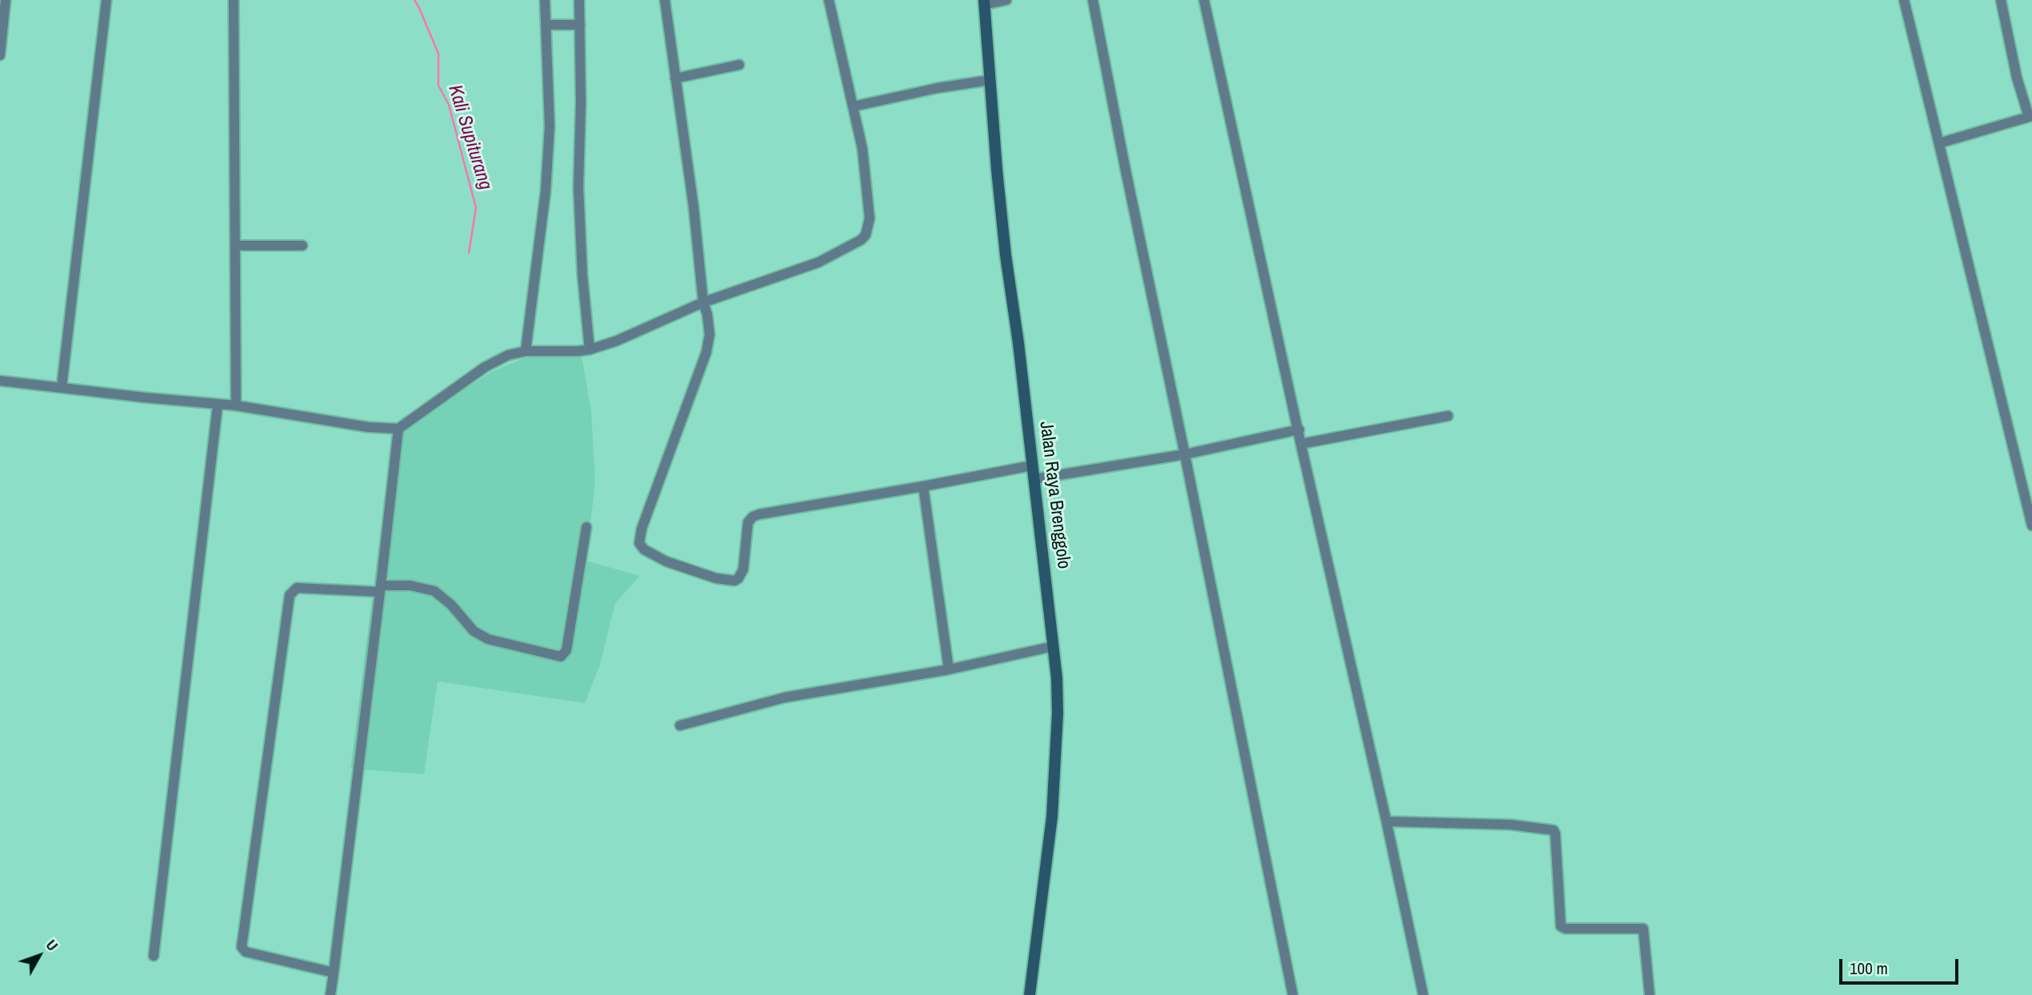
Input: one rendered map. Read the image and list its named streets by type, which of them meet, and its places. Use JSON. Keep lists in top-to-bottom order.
{
  "streets": {
    "main road": ["Jalan Raya Brenggolo"]
  },
  "water": ["Kali Supiturang"],
  "scale_bar": "100 m",
  "north": "top right"
}
